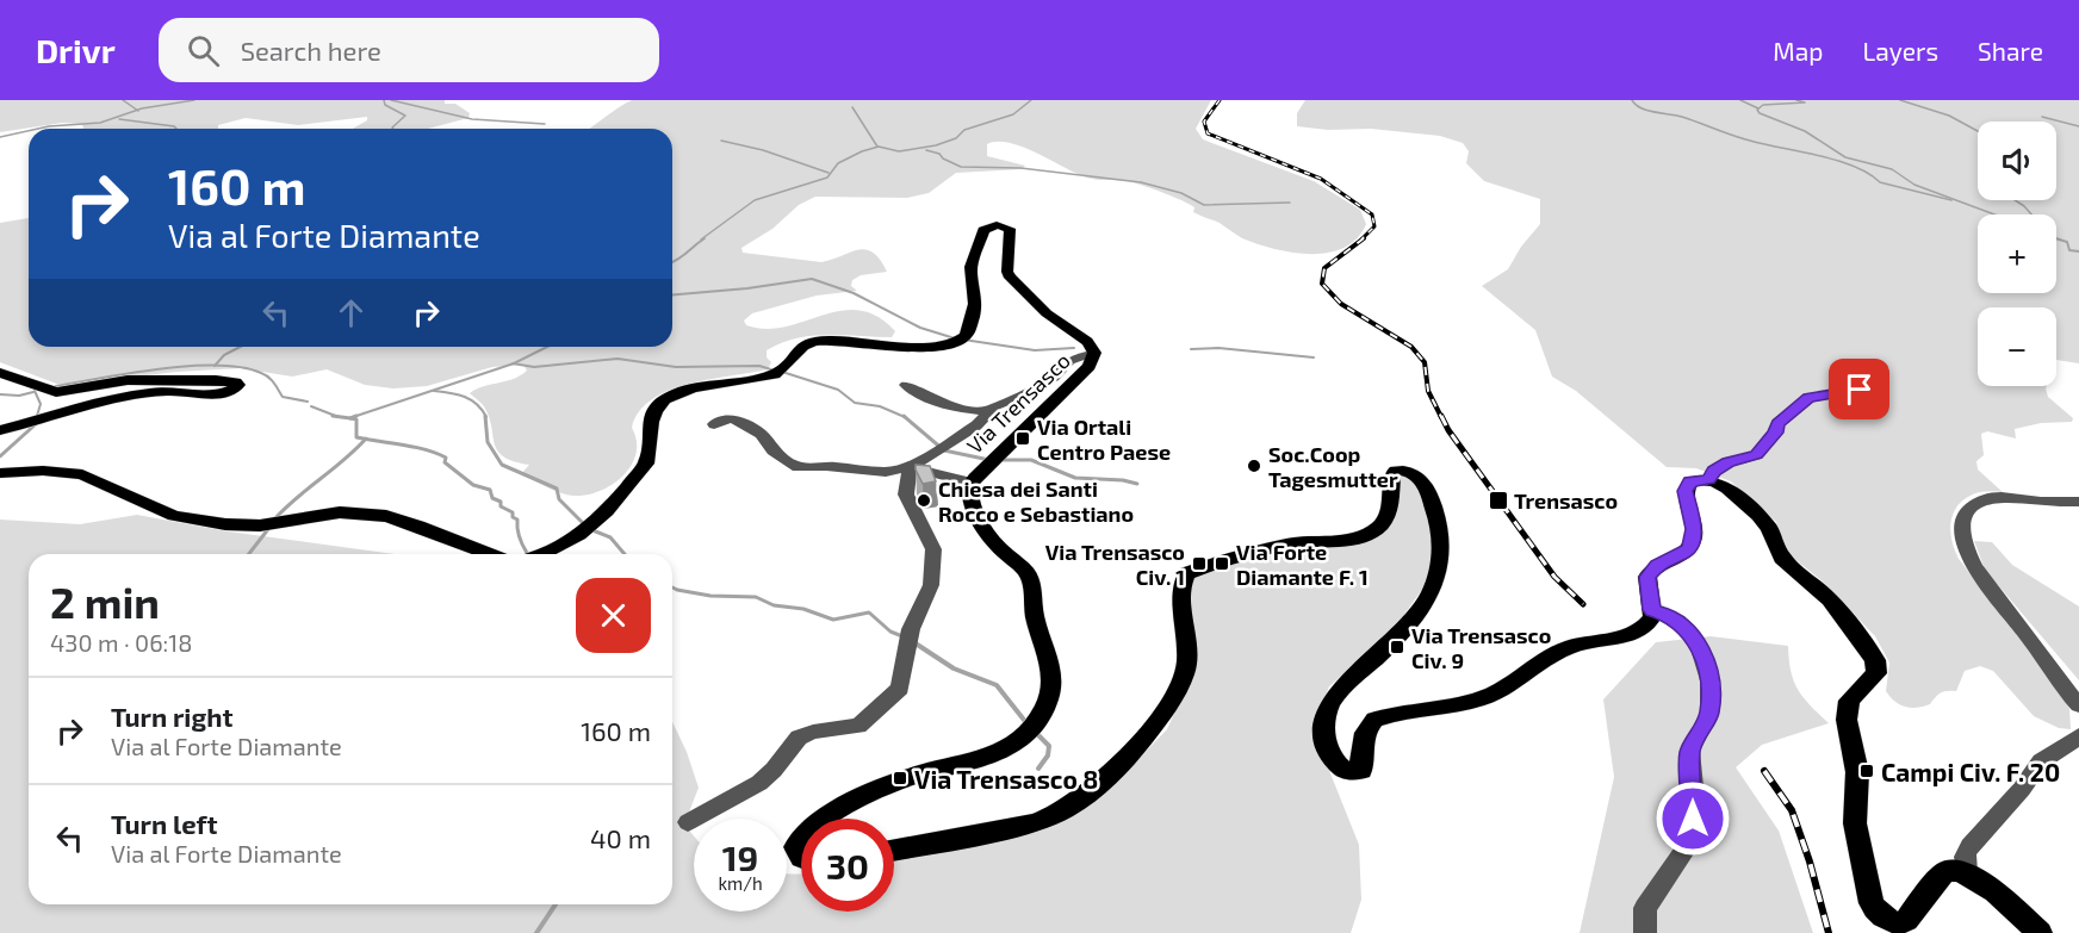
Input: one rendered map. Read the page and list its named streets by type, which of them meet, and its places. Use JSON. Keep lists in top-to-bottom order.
{
  "streets": {
    "main road": ["Via Trensasco"]
  },
  "places": {
    "transit": [
      "Via Ortali Centro Paese",
      "Trensasco",
      "Via Trensasco Civ. 1",
      "Via Forte Diamante F. 1",
      "Via Trensasco Civ. 9",
      "Campi Civ. F. 20",
      "Via Trensasco 8"
    ],
    "other": ["Soc.Coop Tagesmutter", "Chiesa dei Santi Rocco e Sebastiano"]
  },
  "page": {
    "header": "Drivr",
    "search": "Search here",
    "nav": ["Map", "Layers", "Share"],
    "map_buttons": ["+", "−"],
    "turn": ["160 m", "Via al Forte Diamante"],
    "heading": ["2 min", "430 m · 06:18"],
    "list": [
      {
        "name": "Turn right",
        "note": "Via al Forte Diamante",
        "value": "160 m"
      },
      {
        "name": "Turn left",
        "note": "Via al Forte Diamante",
        "value": "40 m"
      }
    ],
    "speed": "19 km/h",
    "limit": "30"
  }
}
